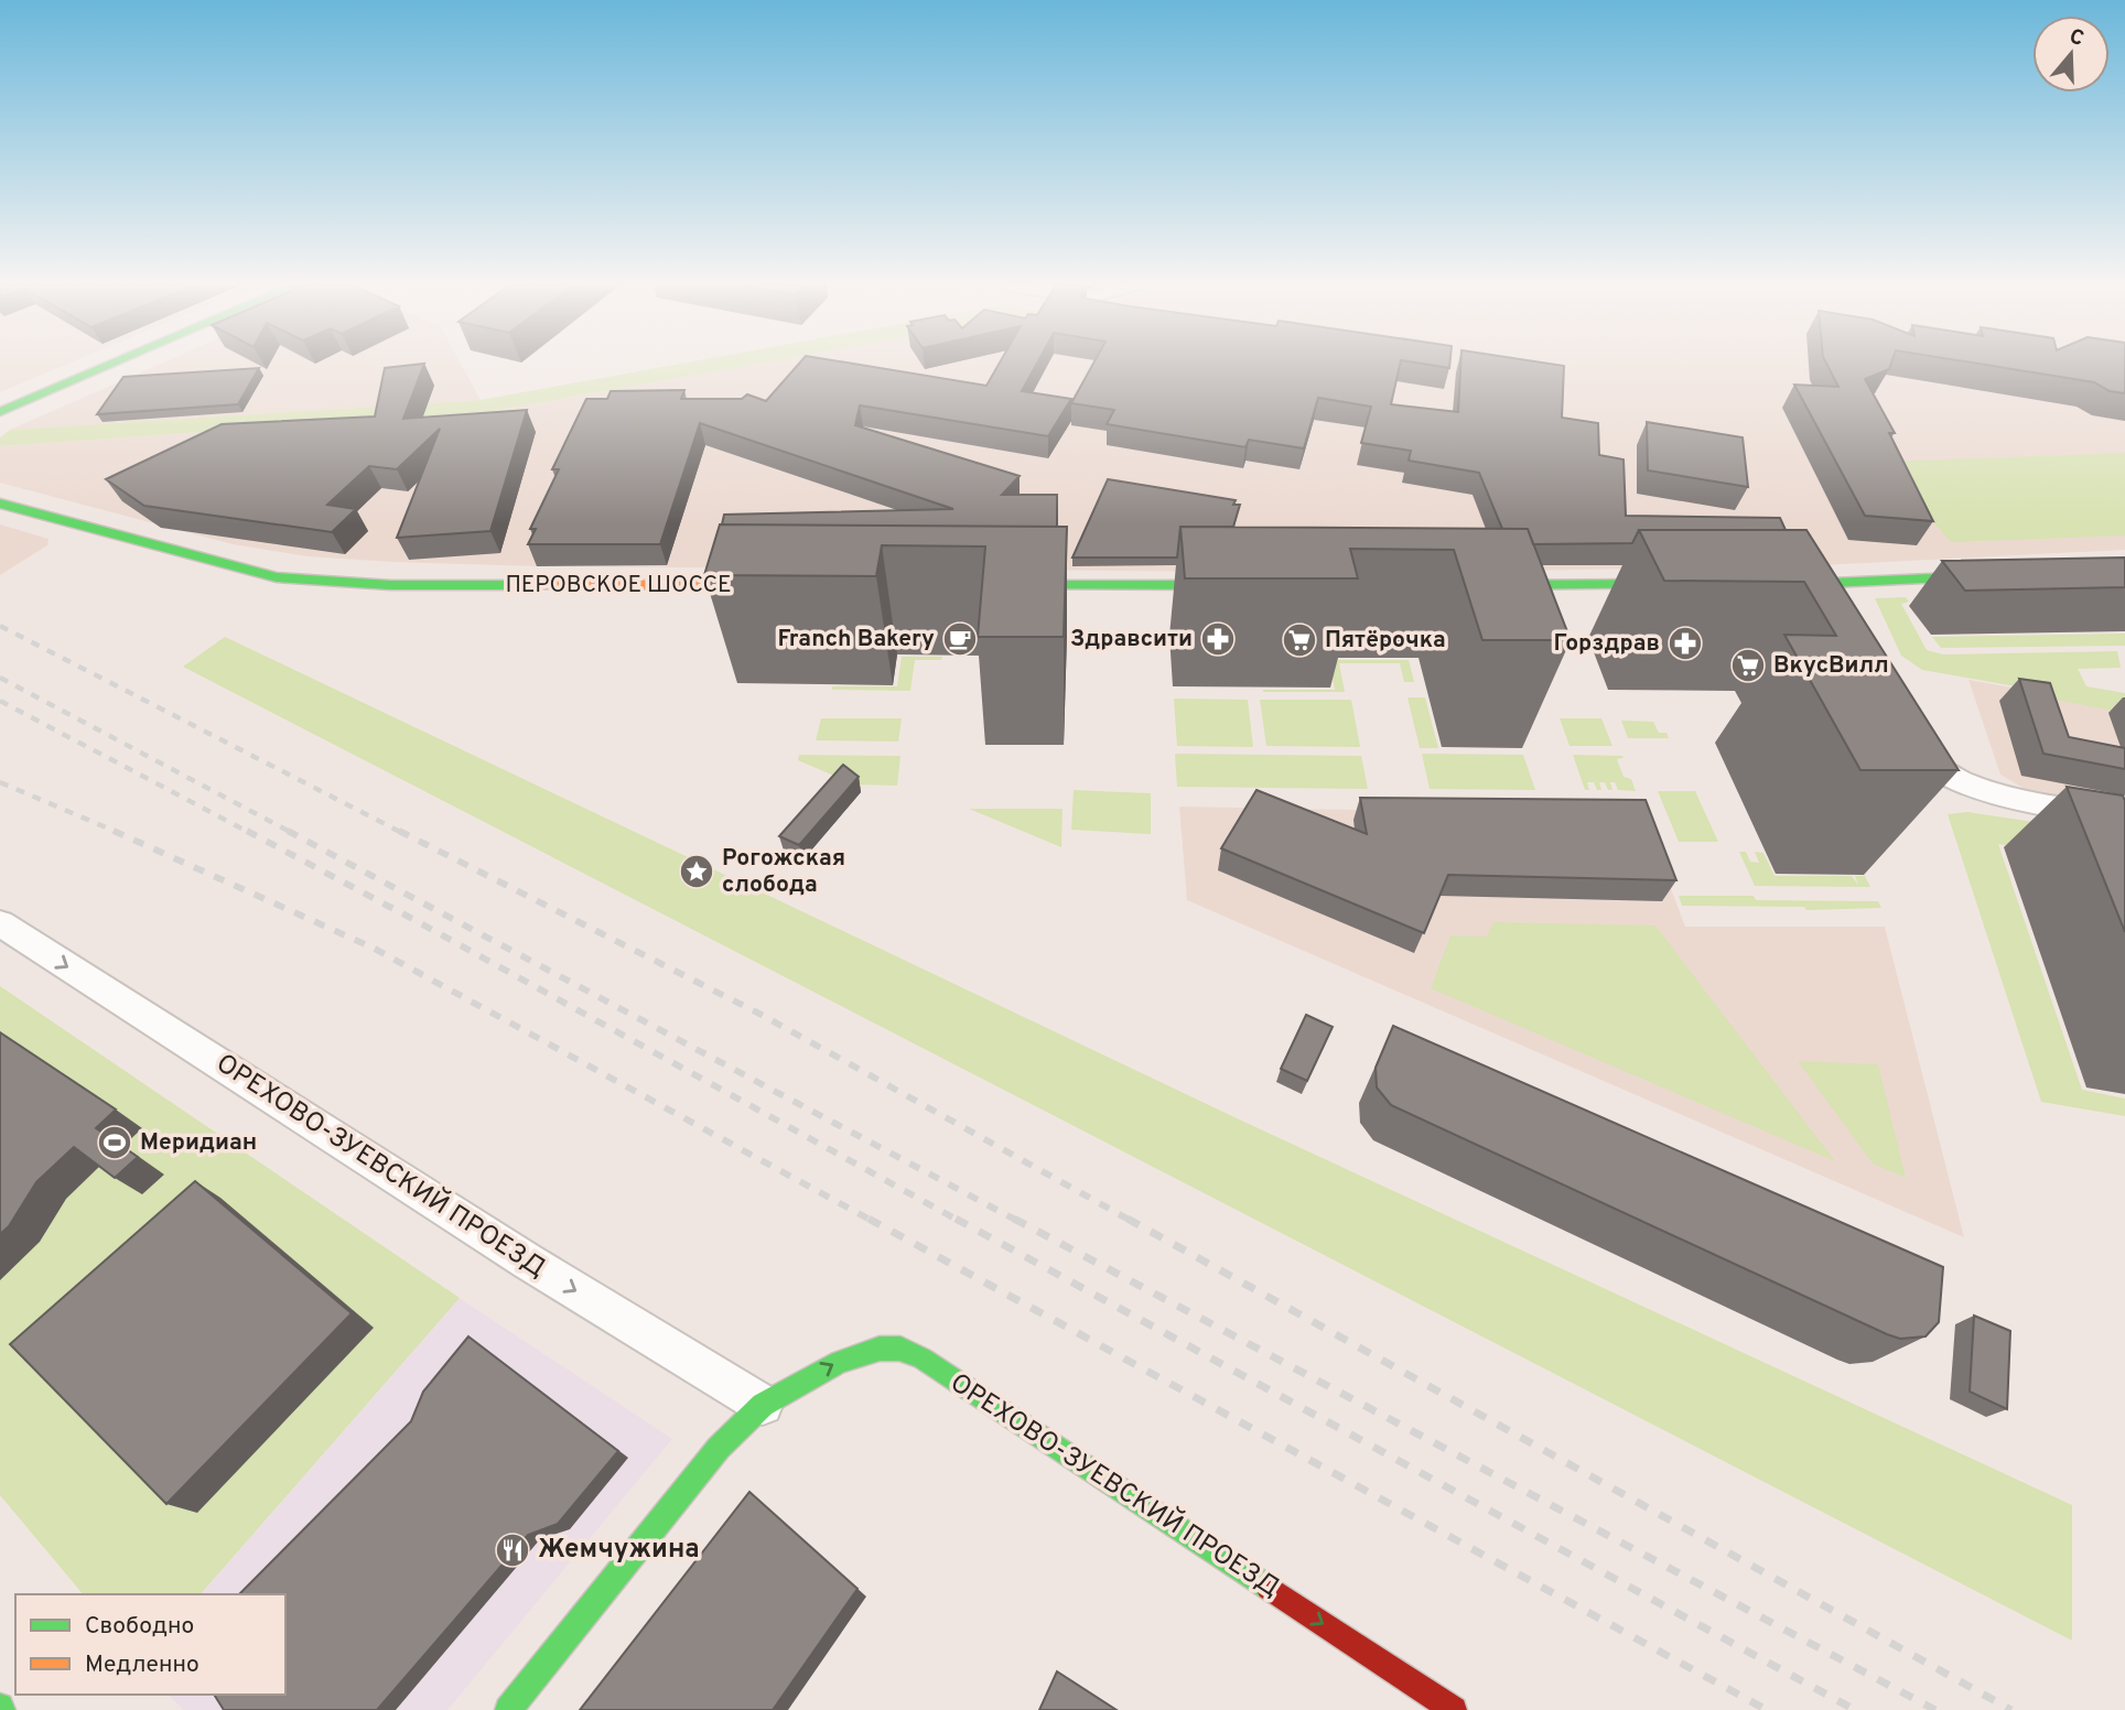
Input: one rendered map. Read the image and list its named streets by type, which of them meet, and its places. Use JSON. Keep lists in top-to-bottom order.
{
  "streets": {
    "street": ["ПЕРОВСКОЕ ШОССЕ", "ОРЕХОВО-ЗУЕВСКИЙ ПРОЕЗД"]
  },
  "one_way": ["ОРЕХОВО-ЗУЕВСКИЙ ПРОЕЗД"],
  "places": {
    "cafe": ["Franch Bakery"],
    "pharmacy": ["Здравсити", "Горздрав"],
    "supermarket": ["Пятёрочка", "ВкусВилл"],
    "place": ["Рогожская слобода"],
    "sports": ["Меридиан"],
    "restaurant": ["Жемчужина"]
  },
  "legend": ["Свободно", "Медленно"],
  "north": "top"
}
